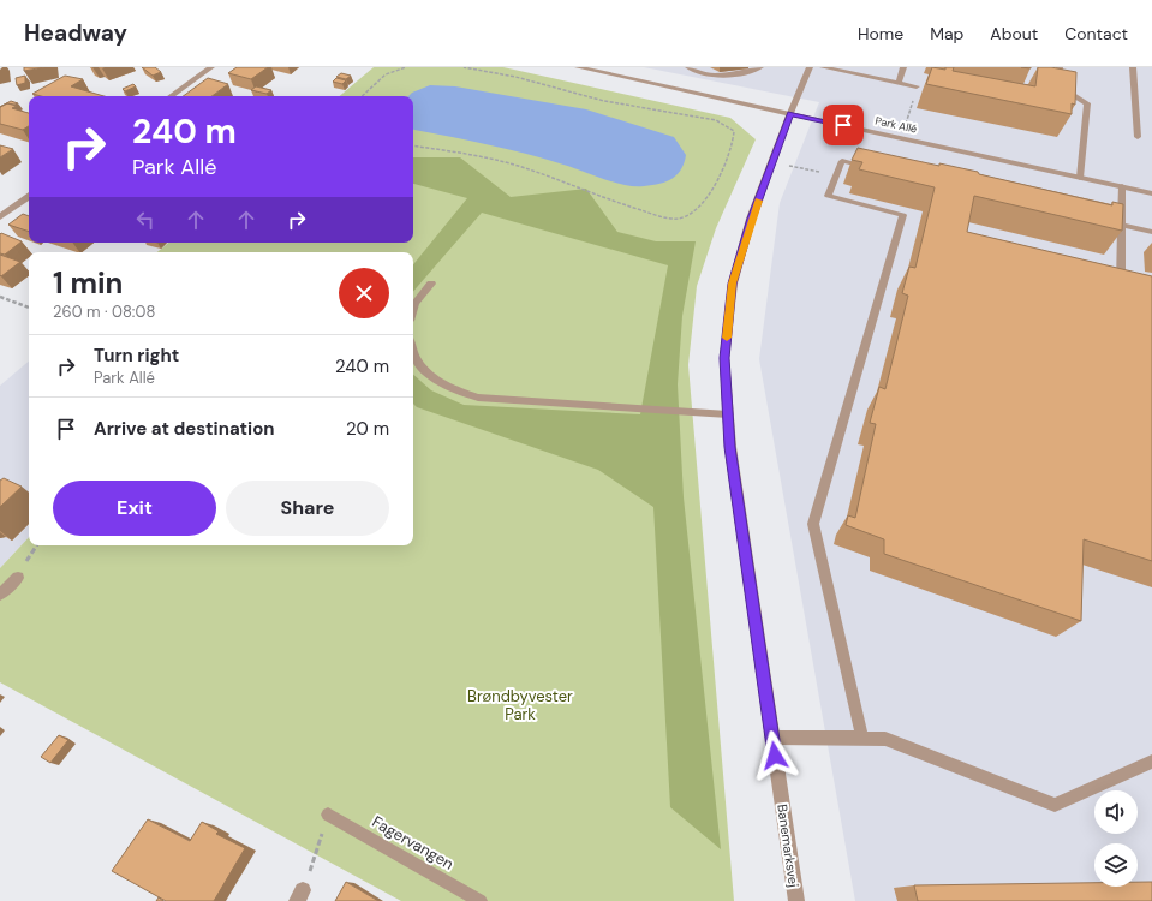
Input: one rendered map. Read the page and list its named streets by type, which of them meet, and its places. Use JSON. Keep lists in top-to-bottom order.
{
  "streets": {
    "street": ["Park Allé", "Banemarksvej"],
    "lane": ["Fagervangen"]
  },
  "crossings": [
    ["Park Allé", "Banemarksvej"]
  ],
  "parks": ["Brøndbyvester Park"],
  "page": {
    "header": "Headway",
    "nav": [
      "Home",
      "Map",
      "About",
      "Contact"
    ],
    "turn": ["240 m", "Park Allé"],
    "heading": ["1 min", "260 m · 08:08"],
    "list": [
      {
        "name": "Turn right",
        "note": "Park Allé",
        "value": "240 m"
      },
      {
        "name": "Arrive at destination",
        "value": "20 m"
      }
    ],
    "buttons": ["Exit", "Share"]
  }
}
